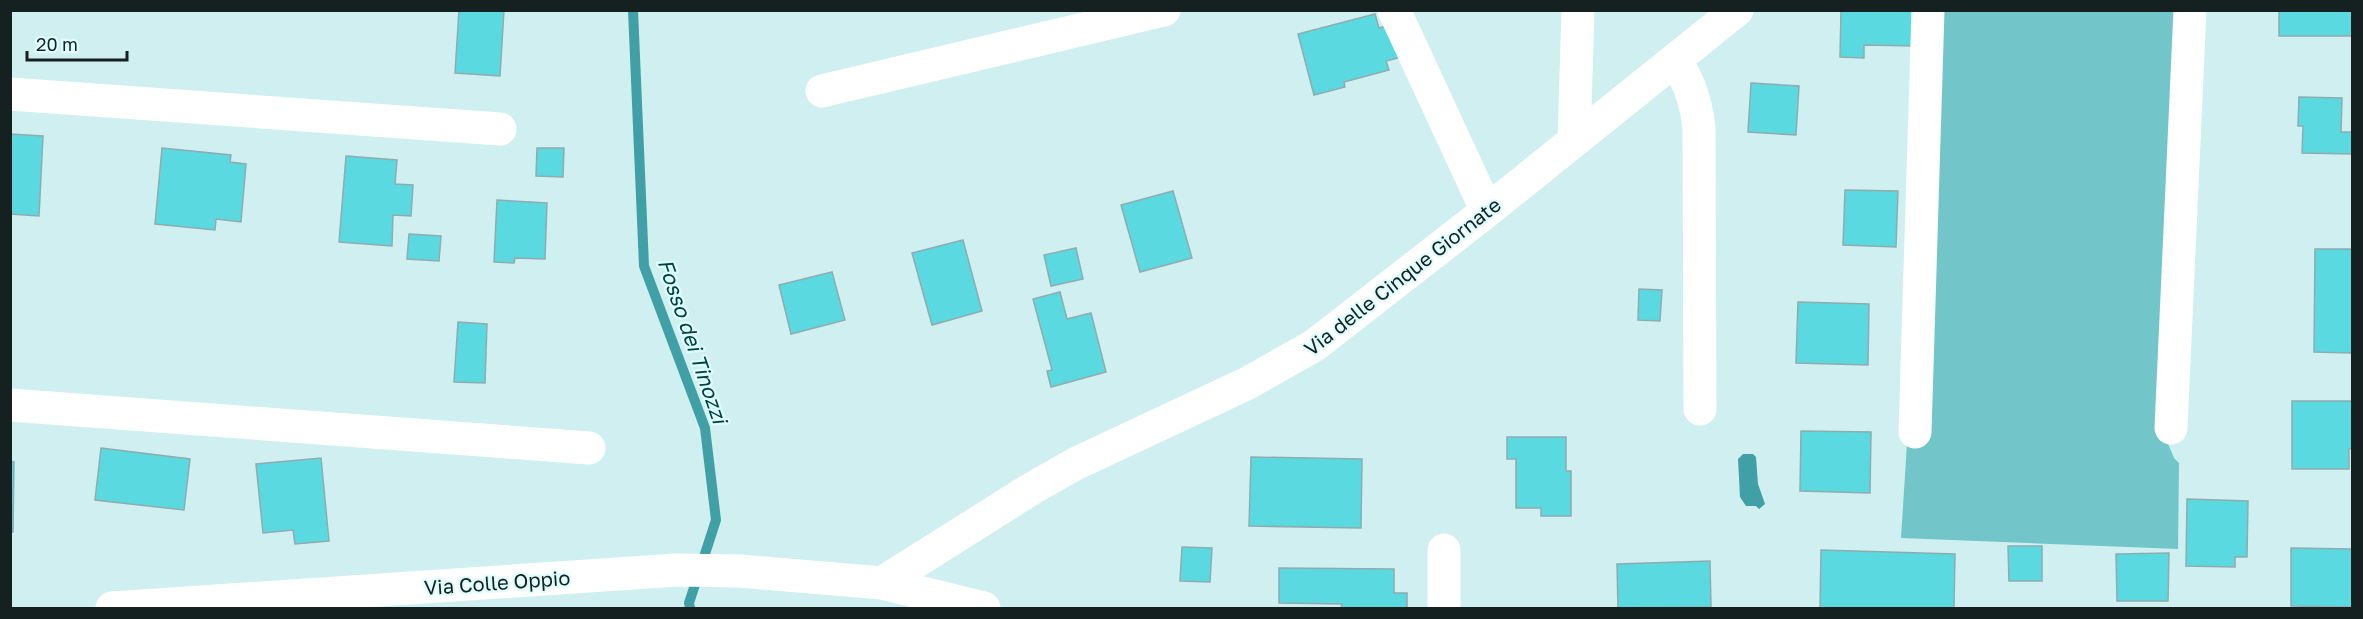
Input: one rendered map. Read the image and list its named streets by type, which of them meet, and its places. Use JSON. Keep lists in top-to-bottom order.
{
  "streets": {
    "street": ["Via delle Cinque Giornate", "Via Colle Oppio"]
  },
  "crossings": [
    ["Via delle Cinque Giornate", "Via Colle Oppio"]
  ],
  "water": ["Fosso dei Tinozzi"],
  "scale_bar": "20 m"
}
